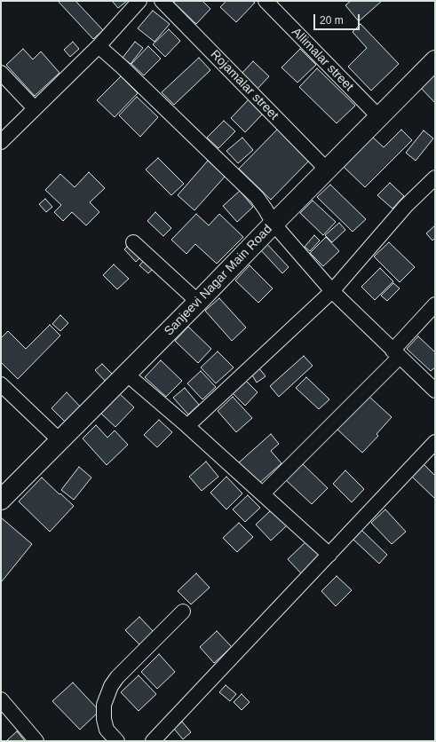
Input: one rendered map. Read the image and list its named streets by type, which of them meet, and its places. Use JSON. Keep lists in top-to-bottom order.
{
  "streets": {
    "street": ["Allimalar street", "Rojamalar street", "Sanjeevi Nagar Main Road"]
  },
  "crossings": [
    ["Allimalar street", "Sanjeevi Nagar Main Road"],
    ["Rojamalar street", "Sanjeevi Nagar Main Road"]
  ],
  "scale_bar": "20 m"
}
